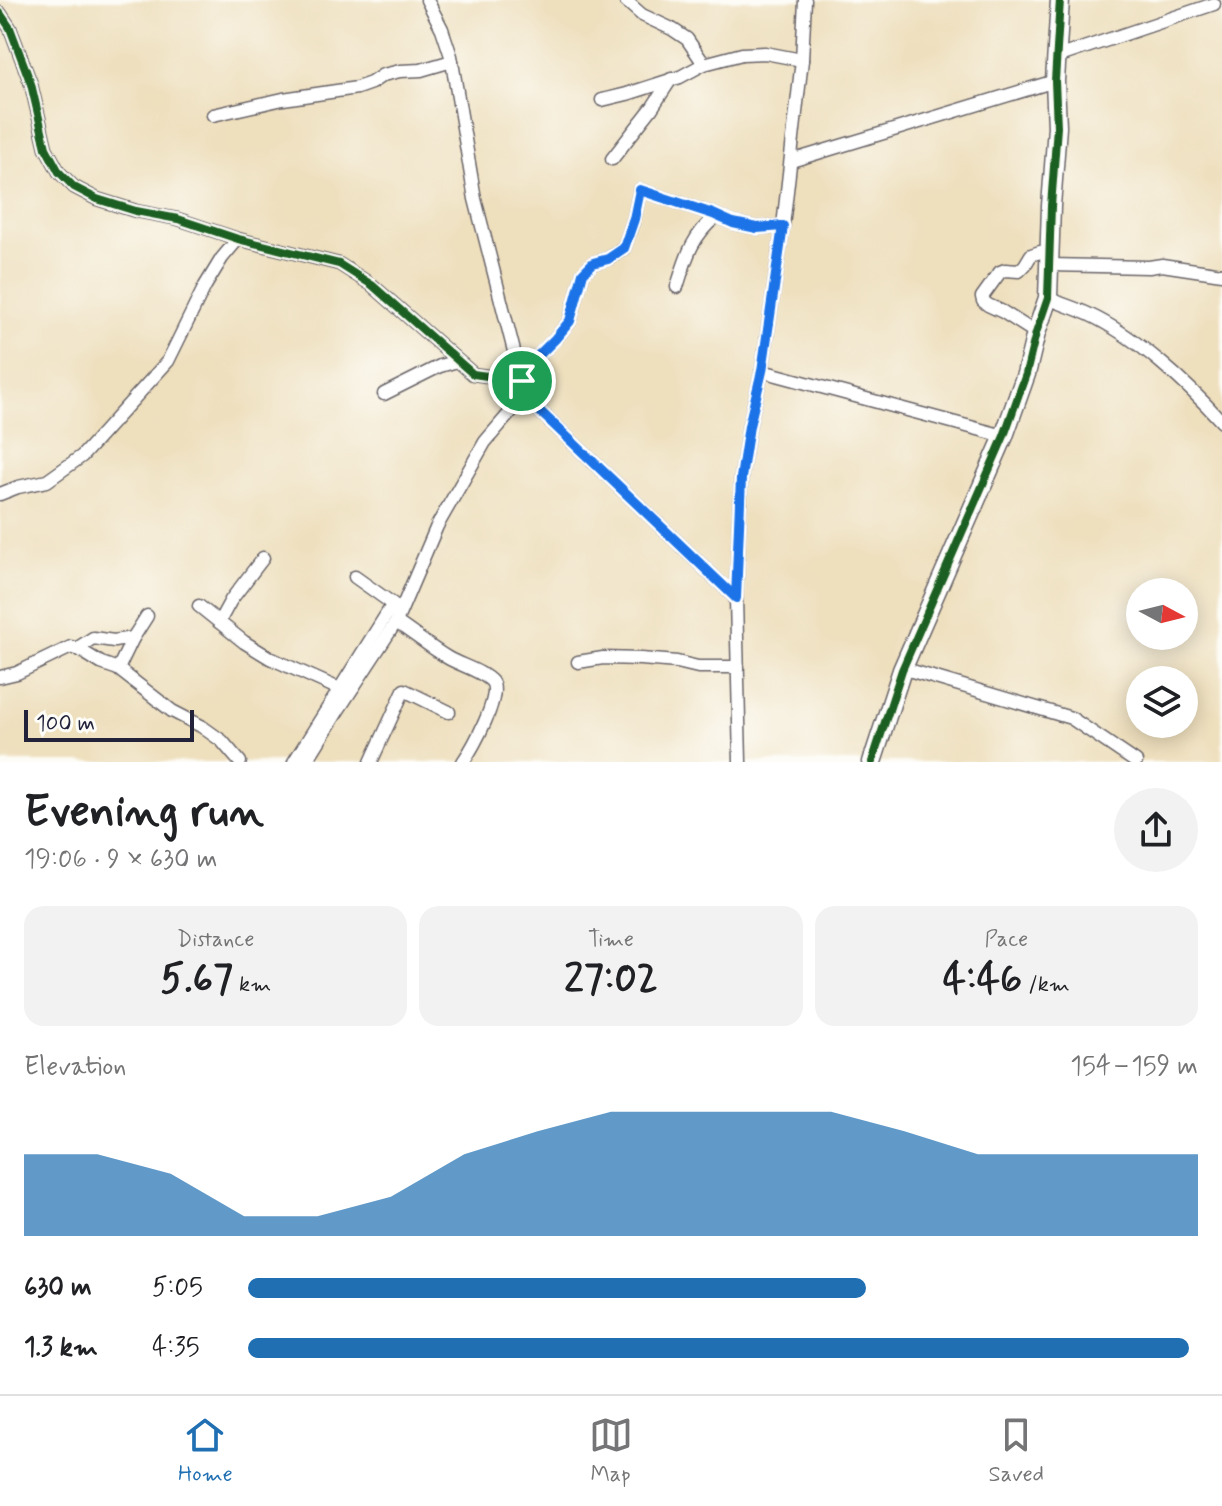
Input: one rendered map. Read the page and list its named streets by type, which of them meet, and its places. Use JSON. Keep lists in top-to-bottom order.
{
  "scale_bar": "100 m",
  "north": "right",
  "page": {
    "scale": "100 m",
    "heading": ["Evening run", "19:06 · 9 × 630 m"],
    "stats": [
      ["Distance", "5.67 km"],
      ["Time", "27:02"],
      ["Pace", "4:46 /km"]
    ],
    "chart": ["Elevation", "154–159 m"],
    "list": [
      {
        "name": "630 m",
        "note": "5:05"
      },
      {
        "name": "1.3 km",
        "note": "4:35"
      }
    ],
    "tabs": ["Home", "Map", "Saved"]
  }
}
